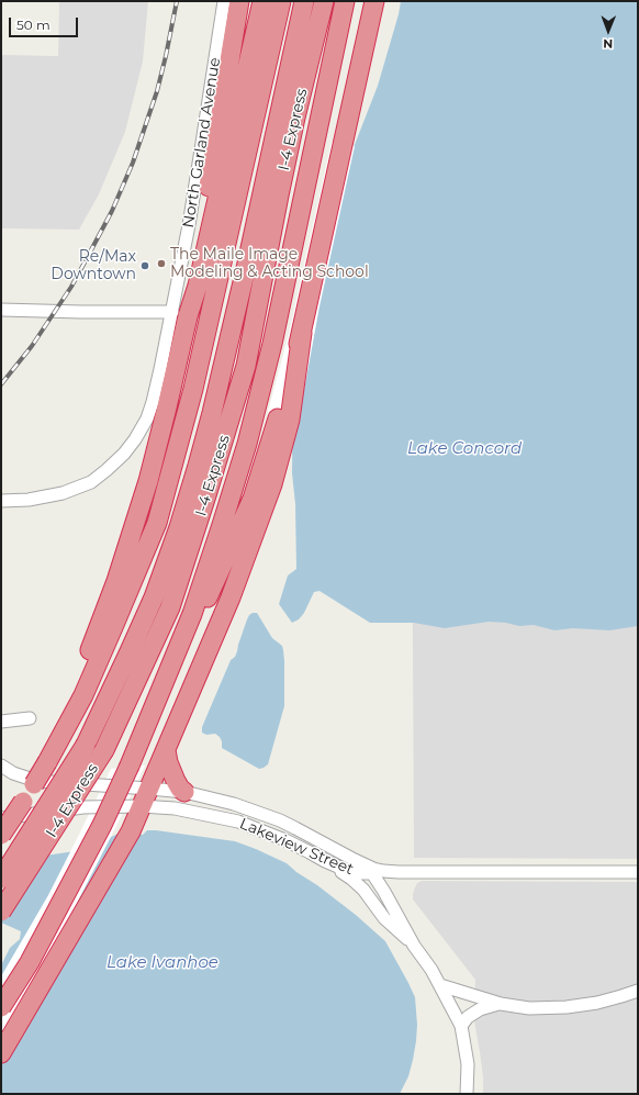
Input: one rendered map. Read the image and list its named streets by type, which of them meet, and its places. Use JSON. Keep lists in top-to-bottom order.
{
  "streets": {
    "highway": ["I-4 Express"],
    "street": ["North Garland Avenue", "Lakeview Street"]
  },
  "water": ["Lake Concord", "Lake Ivanhoe"],
  "places": ["The Maile Image Modeling & Acting School", "Re/Max Downtown"],
  "scale_bar": "50 m",
  "north": "bottom"
}
